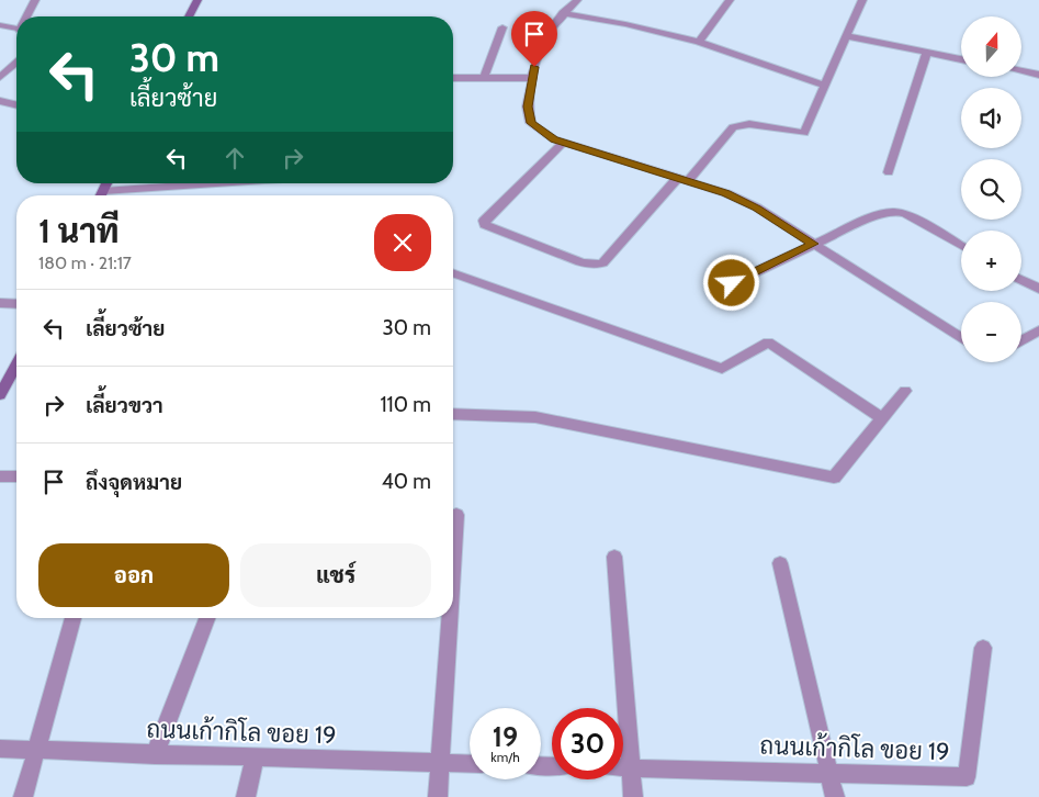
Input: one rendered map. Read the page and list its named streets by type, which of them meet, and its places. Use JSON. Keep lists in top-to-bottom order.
{
  "streets": {
    "street": ["ถนนเก้ากิโล ขอย 19"]
  },
  "north": "top",
  "page": {
    "map_buttons": ["+", "−"],
    "turn": ["30 m", "เลี้ยวซ้าย"],
    "heading": ["1 นาที", "180 m · 21:17"],
    "list": [
      {
        "name": "เลี้ยวซ้าย",
        "value": "30 m"
      },
      {
        "name": "เลี้ยวขวา",
        "value": "110 m"
      },
      {
        "name": "ถึงจุดหมาย",
        "value": "40 m"
      }
    ],
    "buttons": ["ออก", "แชร์"],
    "speed": "19 km/h",
    "limit": "30"
  }
}
